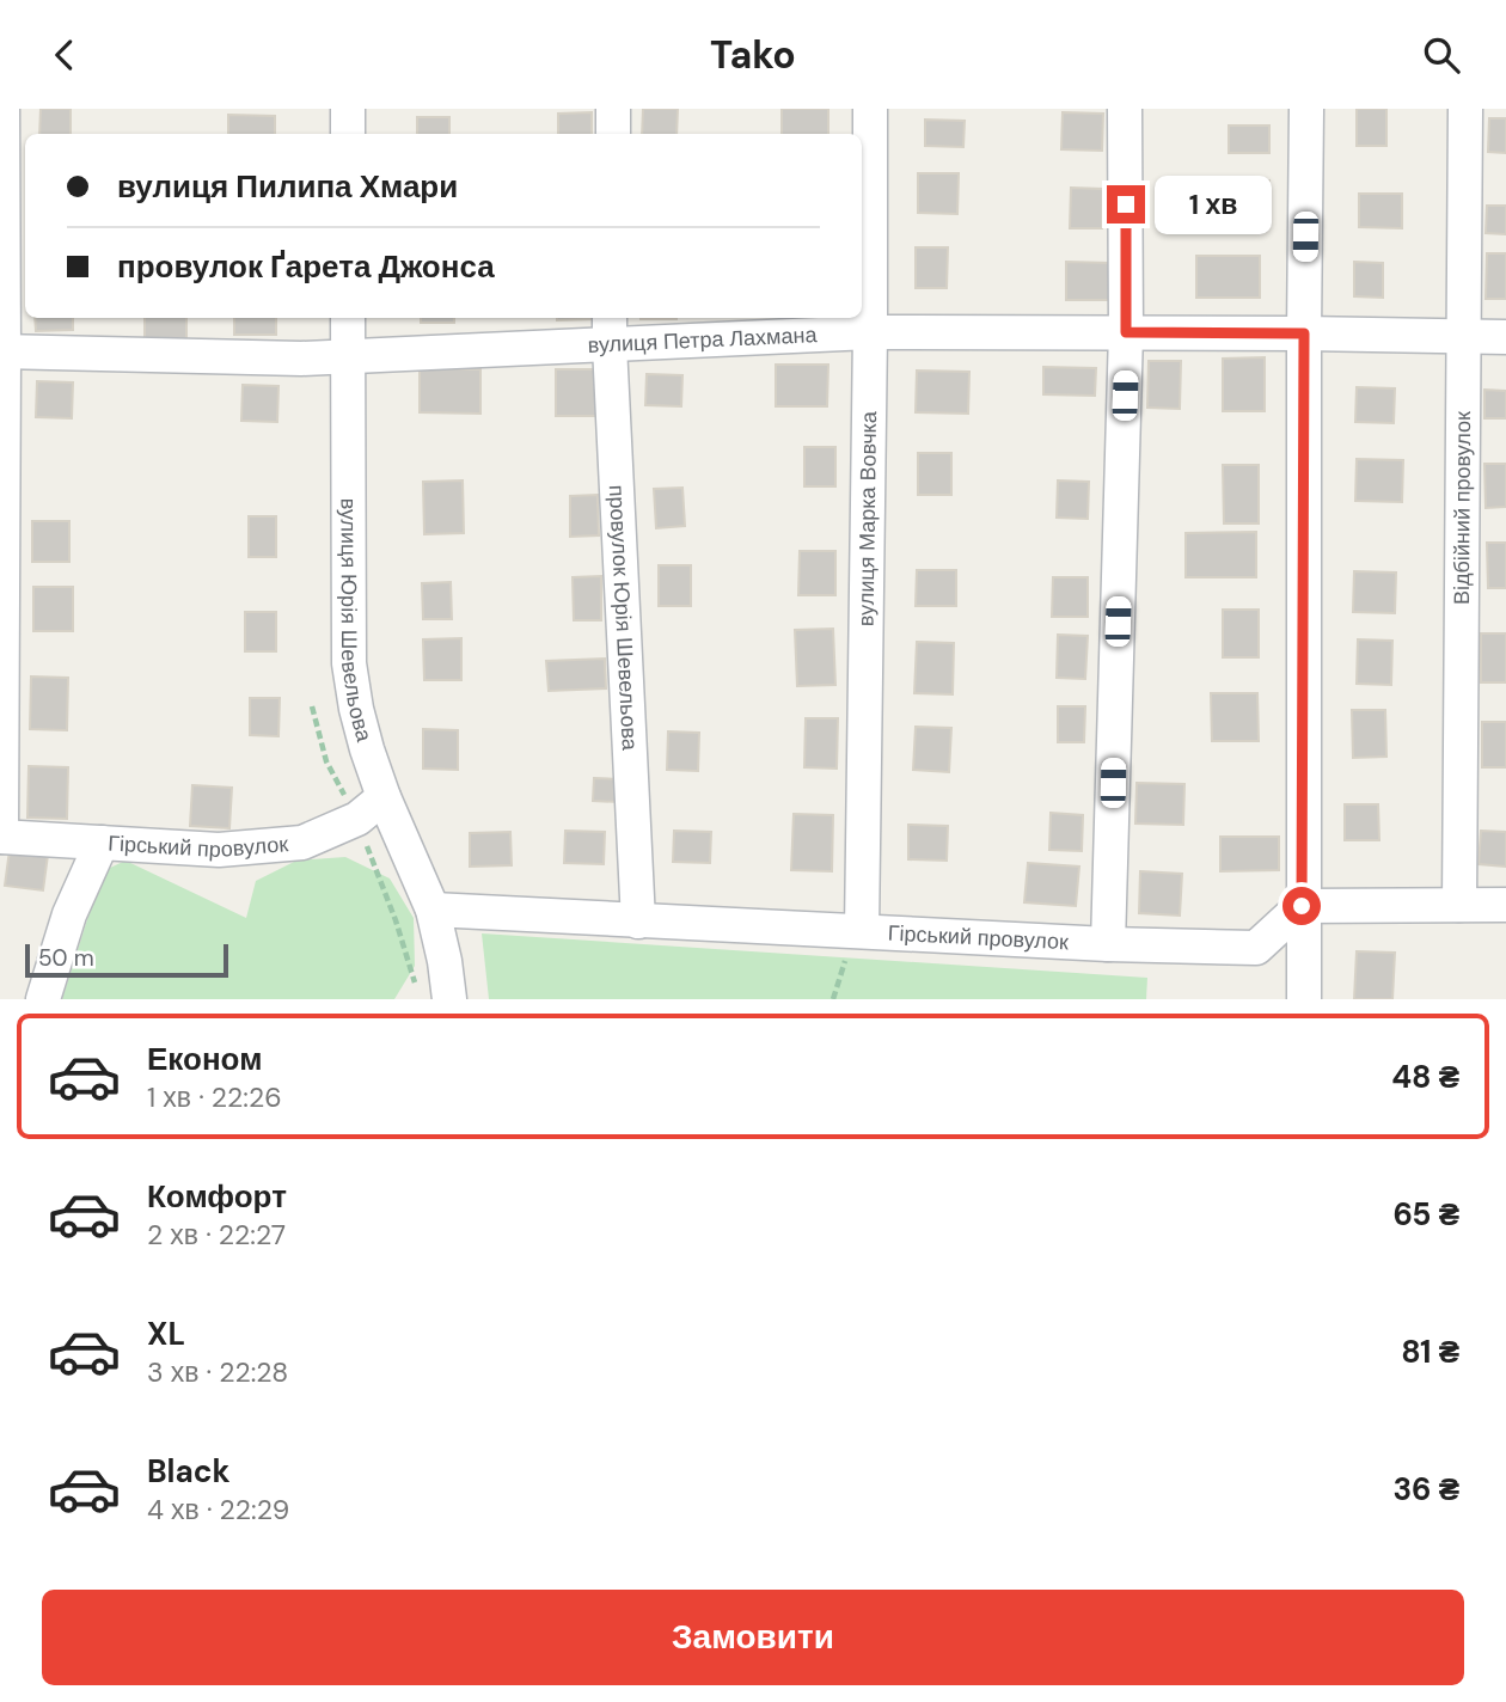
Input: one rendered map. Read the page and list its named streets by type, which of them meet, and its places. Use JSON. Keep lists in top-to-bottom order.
{
  "streets": {
    "street": [
      "вулиця Петра Лахмана",
      "Відбійний провулок",
      "вулиця Марка Вовчка",
      "вулиця Юрія Шевельова",
      "провулок Юрія Шевельова",
      "Гірський провулок"
    ]
  },
  "crossings": [
    ["вулиця Петра Лахмана", "Відбійний провулок"],
    ["вулиця Петра Лахмана", "вулиця Марка Вовчка"],
    ["вулиця Петра Лахмана", "вулиця Юрія Шевельова"],
    ["вулиця Петра Лахмана", "провулок Юрія Шевельова"],
    ["вулиця Марка Вовчка", "Гірський провулок"],
    ["вулиця Юрія Шевельова", "Гірський провулок"],
    ["провулок Юрія Шевельова", "Гірський провулок"]
  ],
  "scale_bar": "50 m",
  "page": {
    "header": "Tako",
    "banner": ["вулиця Пилипа Хмари", "провулок Ґарета Джонса"],
    "bubble": "1 хв",
    "scale": "50 m",
    "list": [
      {
        "name": "Економ",
        "note": "1 хв · 22:26",
        "value": "48 ₴"
      },
      {
        "name": "Комфорт",
        "note": "2 хв · 22:27",
        "value": "65 ₴"
      },
      {
        "name": "XL",
        "note": "3 хв · 22:28",
        "value": "81 ₴"
      },
      {
        "name": "Black",
        "note": "4 хв · 22:29",
        "value": "36 ₴"
      }
    ],
    "buttons": "Замовити"
  }
}
